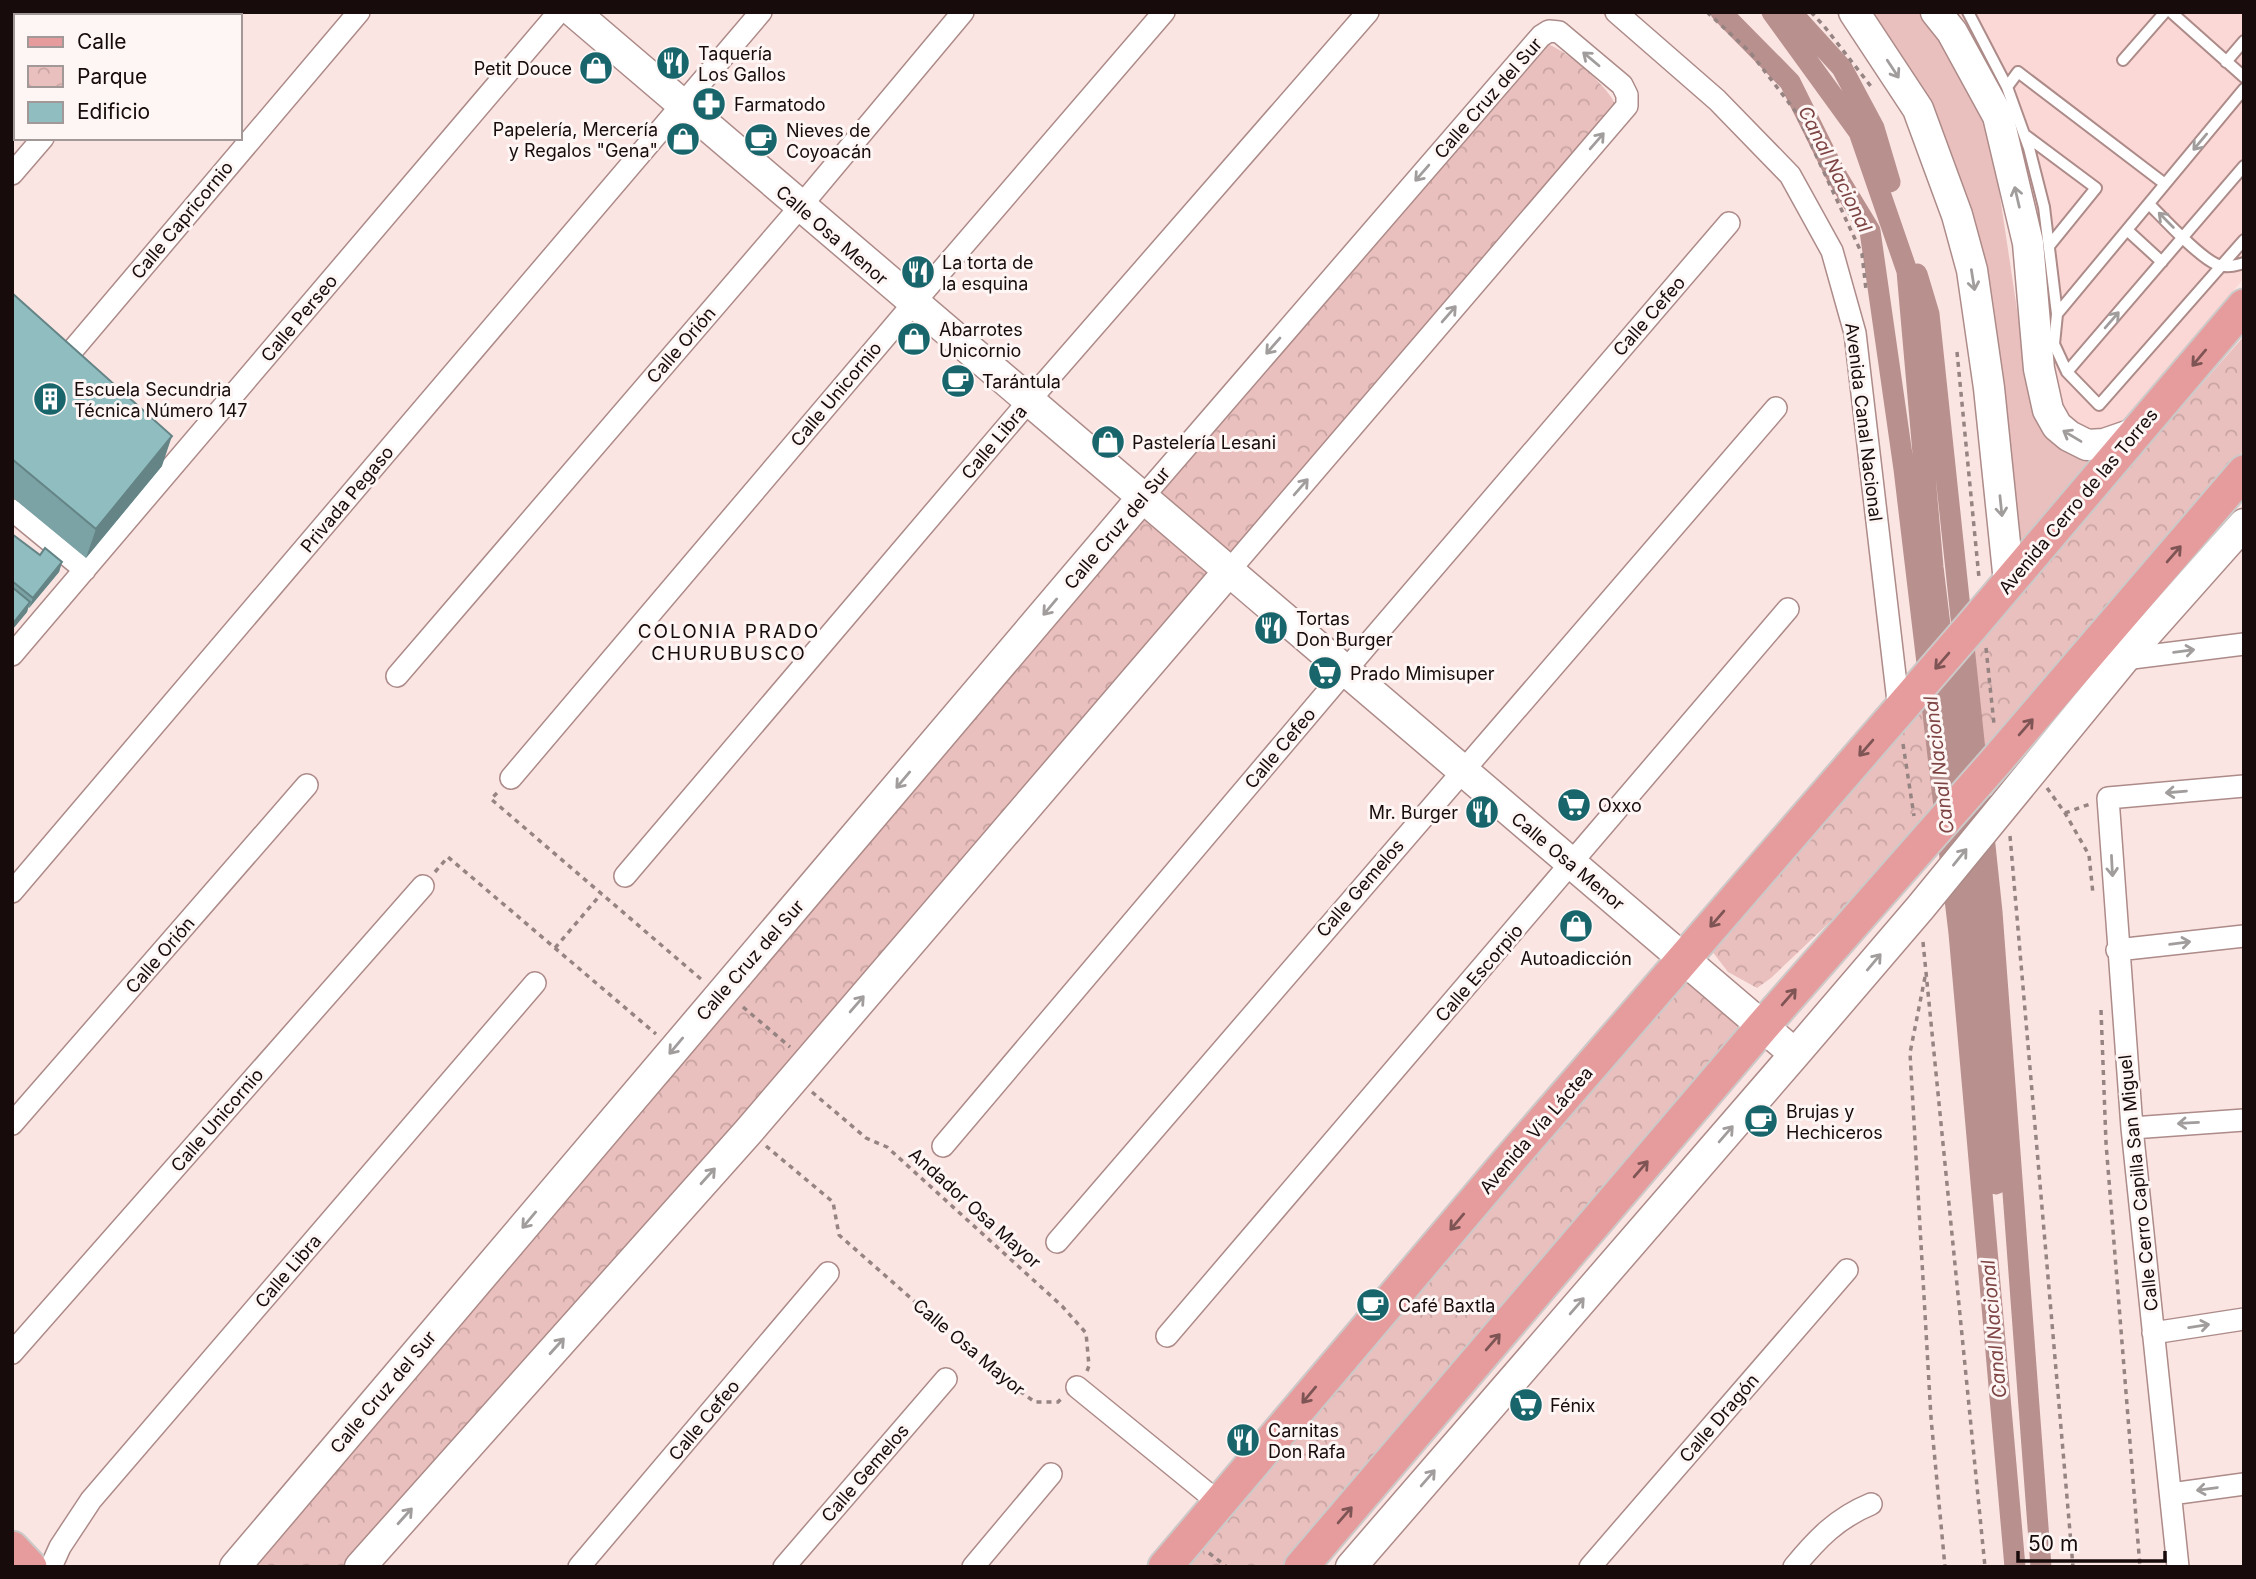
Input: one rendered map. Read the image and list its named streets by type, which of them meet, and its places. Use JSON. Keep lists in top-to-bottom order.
{
  "streets": {
    "main road": ["Avenida Cerro de las Torres", "Avenida Vía Láctea"],
    "street": [
      "Calle Cruz del Sur",
      "Calle Capricornio",
      "Calle Osa Menor",
      "Calle Cefeo",
      "Calle Perseo",
      "Calle Orión",
      "Calle Unicornio",
      "Avenida Canal Nacional",
      "Calle Libra",
      "Privada Pegaso",
      "Calle Gemelos",
      "Calle Escorpio",
      "Calle Cerro Capilla San Miguel",
      "Calle Dragón"
    ],
    "path": ["Andador Osa Mayor", "Calle Osa Mayor"]
  },
  "crossings": [
    ["Calle Cruz del Sur", "Calle Osa Menor"],
    ["Calle Cruz del Sur", "Andador Osa Mayor"],
    ["Calle Cruz del Sur", "Calle Osa Mayor"],
    ["Calle Osa Menor", "Calle Cefeo"],
    ["Calle Osa Menor", "Calle Orión"],
    ["Calle Osa Menor", "Calle Unicornio"],
    ["Calle Osa Menor", "Calle Libra"],
    ["Calle Osa Menor", "Privada Pegaso"],
    ["Calle Osa Menor", "Calle Gemelos"],
    ["Calle Osa Menor", "Calle Escorpio"],
    ["Calle Osa Menor", "Avenida Vía Láctea"],
    ["Calle Unicornio", "Andador Osa Mayor"],
    ["Avenida Canal Nacional", "Avenida Cerro de las Torres"],
    ["Avenida Canal Nacional", "Avenida Vía Láctea"],
    ["Avenida Cerro de las Torres", "Avenida Vía Láctea"],
    ["Andador Osa Mayor", "Calle Osa Mayor"]
  ],
  "districts": ["COLONIA PRADO CHURUBUSCO"],
  "water": ["Canal Nacional"],
  "places": {
    "restaurant": [
      "Taquería Los Gallos",
      "La torta de la esquina",
      "Tortas Don Burger",
      "Mr. Burger",
      "Carnitas Don Rafa"
    ],
    "shop": [
      "Petit Douce",
      "Papelería, Mercería y Regalos \"Gena\"",
      "Abarrotes Unicornio",
      "Pastelería Lesani",
      "Autoadicción"
    ],
    "pharmacy": ["Farmatodo"],
    "cafe": [
      "Nieves de Coyoacán",
      "Tarántula",
      "Brujas y Hechiceros",
      "Café Baxtla"
    ],
    "building": ["Escuela Secundria Técnica Número 147"],
    "supermarket": ["Prado Mimisuper", "Oxxo", "Fénix"]
  },
  "legend": ["Calle", "Parque", "Edificio"],
  "scale_bar": "50 m"
}
